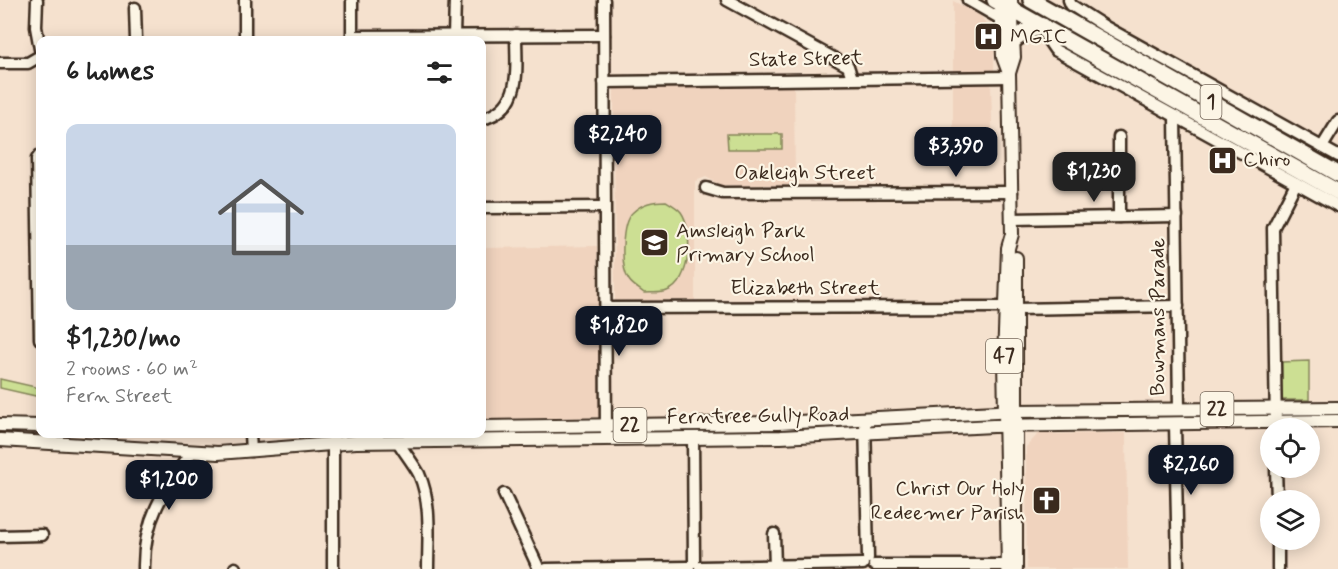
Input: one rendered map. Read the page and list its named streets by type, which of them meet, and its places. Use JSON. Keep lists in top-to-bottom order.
{
  "streets": {
    "highway": ["1"],
    "main road": ["47", "22", "Ferntree Gully Road"],
    "street": [
      "State Street",
      "Oakleigh Street",
      "Elizabeth Street",
      "Bowmans Parade"
    ]
  },
  "crossings": [
    ["State Street", "47"],
    ["1", "47"],
    ["Oakleigh Street", "47"],
    ["Elizabeth Street", "Bowmans Parade"],
    ["Elizabeth Street", "47"],
    ["Bowmans Parade", "Ferntree Gully Road"],
    ["47", "Ferntree Gully Road"]
  ],
  "places": {
    "hospital": ["MGIC", "Chiro"],
    "school or university": ["Amsleigh Park Primary School"],
    "church": ["Christ Our Holy Redeemer Parish"]
  },
  "page": {
    "heading": "6 homes",
    "list": [
      {
        "name": "$1,230/mo",
        "note": "2 rooms · 60 m² · Fern Street"
      }
    ],
    "price": [
      "$2,240",
      "$3,390",
      "$1,230",
      "$1,820",
      "$2,260",
      "$1,200"
    ]
  }
}
